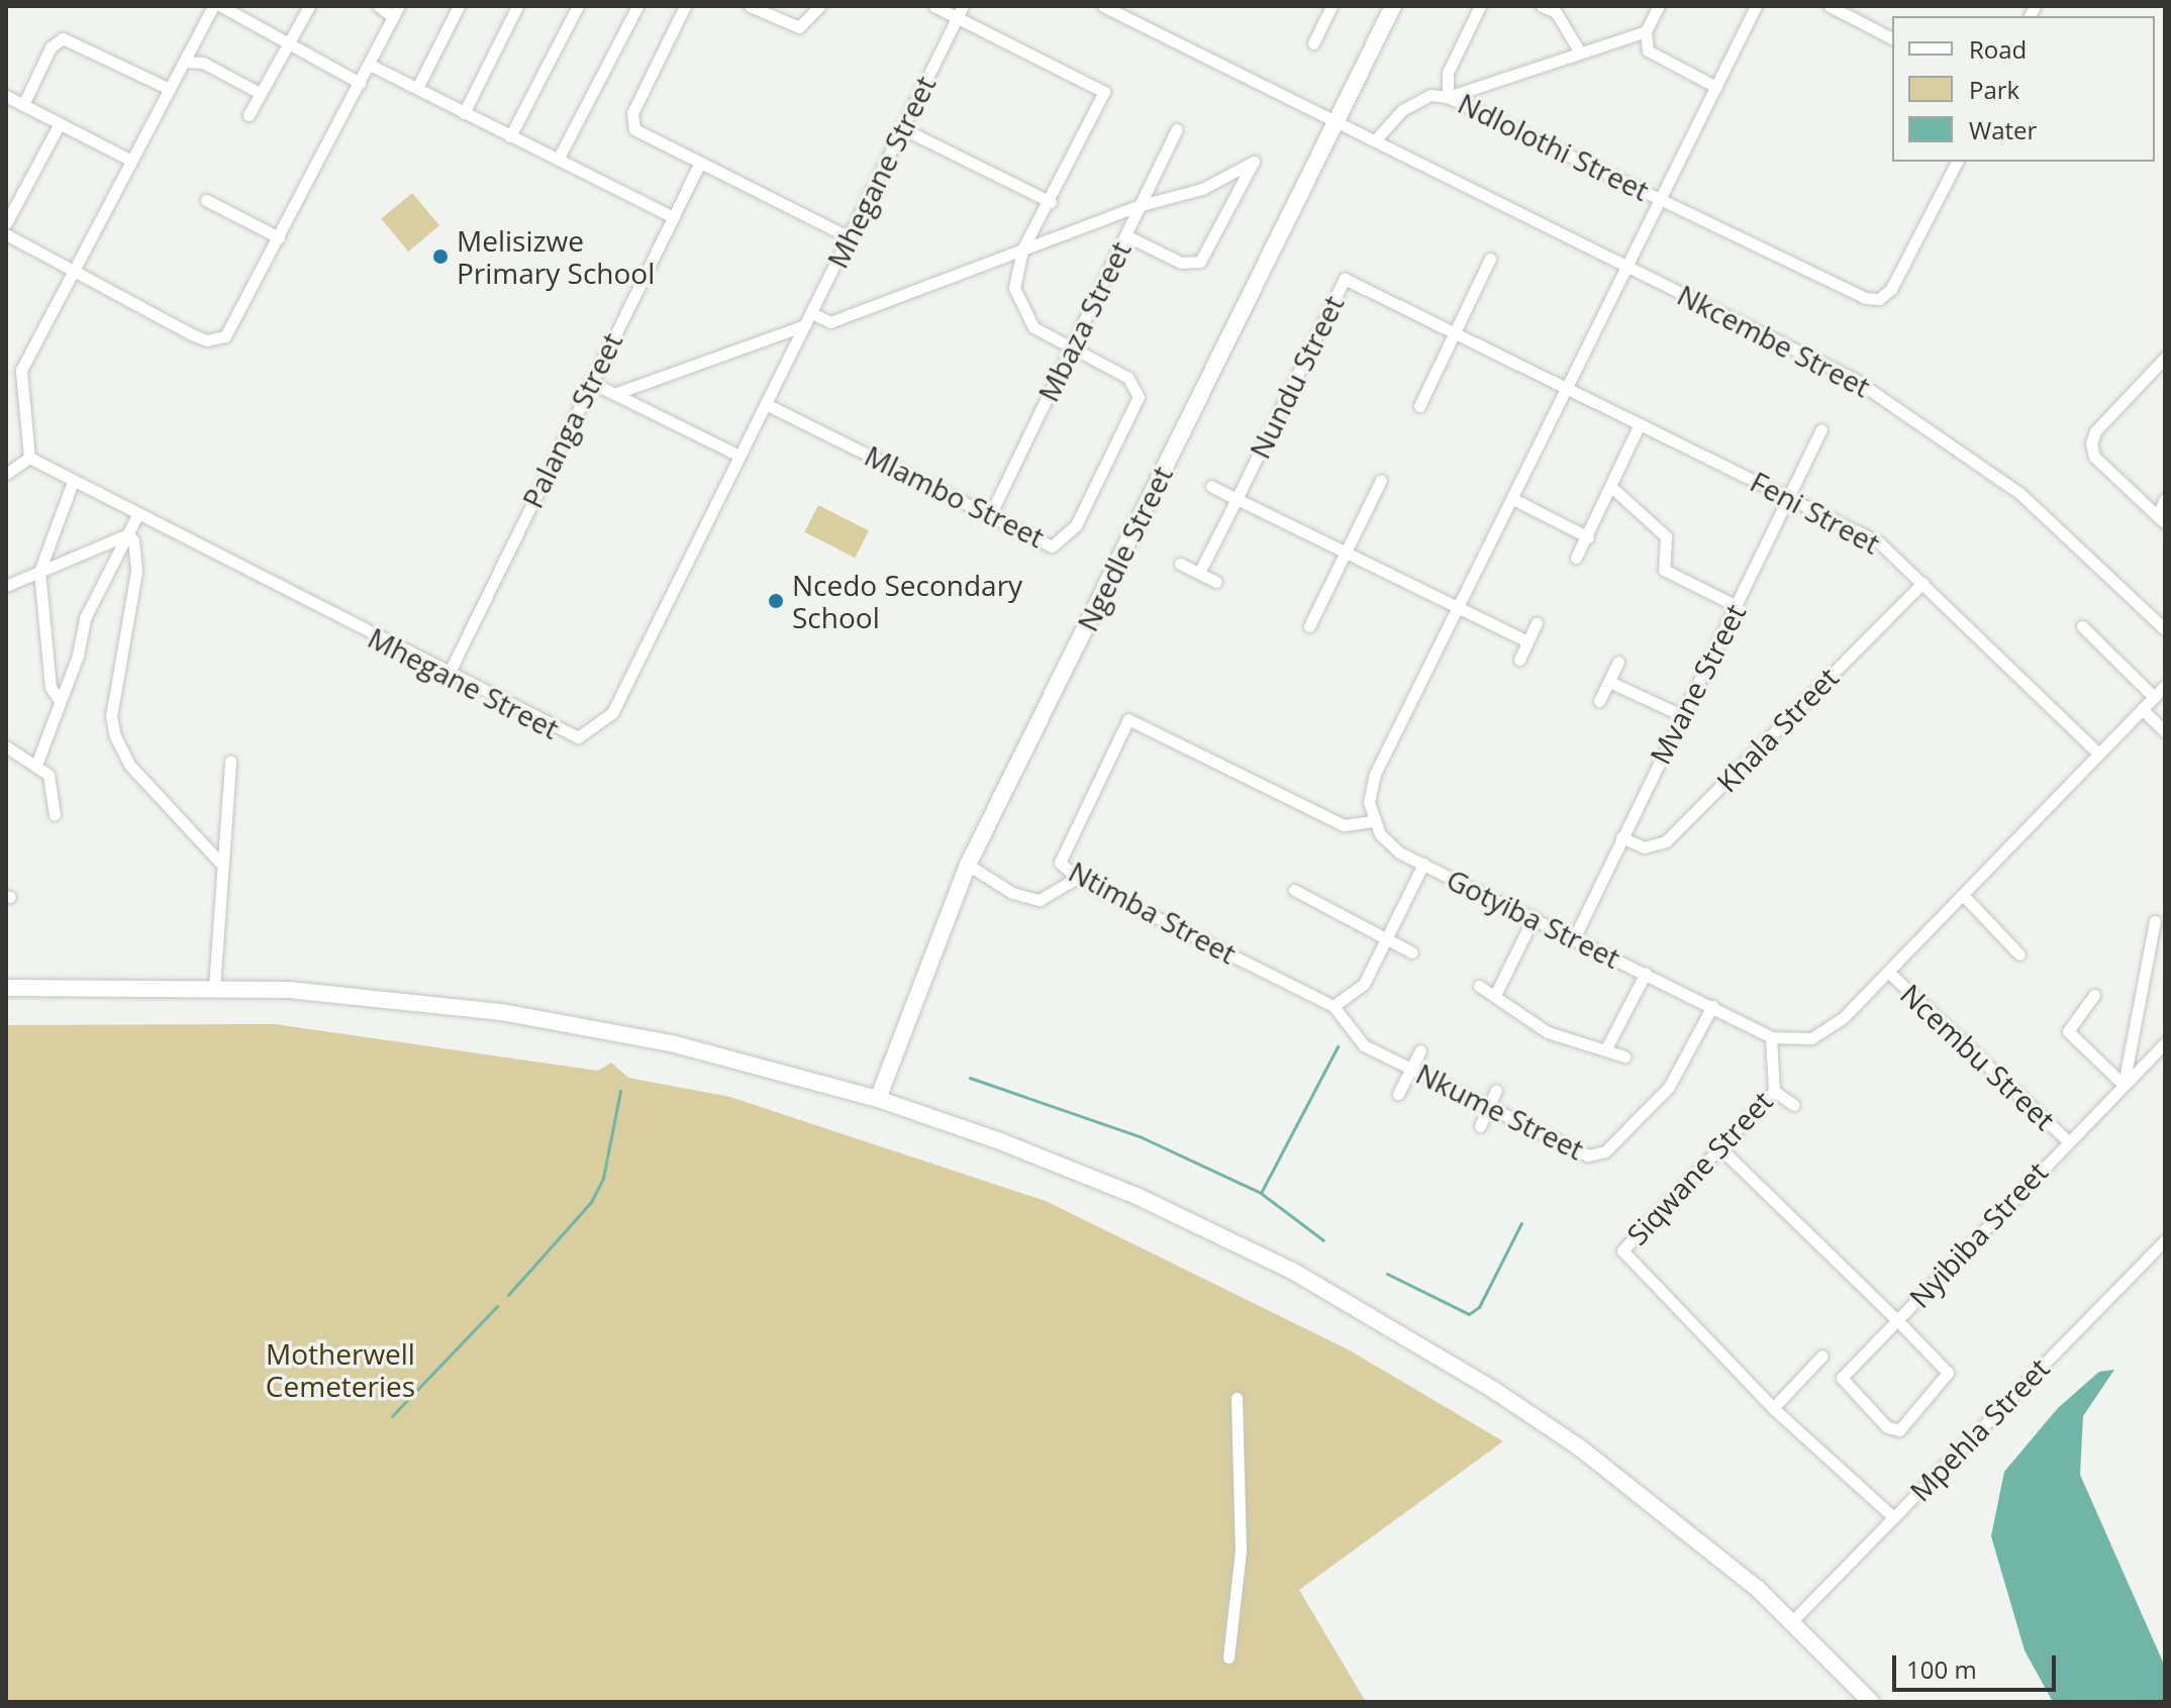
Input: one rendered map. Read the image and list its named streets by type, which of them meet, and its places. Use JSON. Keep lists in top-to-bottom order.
{
  "streets": {
    "main road": ["Ngedle Street"],
    "street": [
      "Ndlolothi Street",
      "Mhegane Street",
      "Mbaza Street",
      "Nkcembe Street",
      "Nundu Street",
      "Palanga Street",
      "Mlambo Street",
      "Feni Street",
      "Mvane Street",
      "Khala Street",
      "Ntimba Street",
      "Gotyiba Street",
      "Ncembu Street",
      "Nkume Street",
      "Siqwane Street",
      "Nyibiba Street",
      "Mpehla Street"
    ]
  },
  "crossings": [
    ["Mhegane Street", "Palanga Street"],
    ["Mhegane Street", "Mlambo Street"],
    ["Mbaza Street", "Mlambo Street"],
    ["Nkcembe Street", "Ngedle Street"],
    ["Nundu Street", "Feni Street"],
    ["Feni Street", "Mvane Street"],
    ["Feni Street", "Khala Street"],
    ["Feni Street", "Gotyiba Street"],
    ["Mvane Street", "Khala Street"],
    ["Mvane Street", "Gotyiba Street"],
    ["Ntimba Street", "Gotyiba Street"],
    ["Ntimba Street", "Nkume Street"],
    ["Gotyiba Street", "Ncembu Street"],
    ["Gotyiba Street", "Nkume Street"],
    ["Gotyiba Street", "Siqwane Street"],
    ["Ncembu Street", "Nyibiba Street"],
    ["Siqwane Street", "Nyibiba Street"]
  ],
  "parks": ["Motherwell Cemeteries"],
  "places": ["Melisizwe Primary School", "Ncedo Secondary School"],
  "legend": ["Road", "Park", "Water"],
  "scale_bar": "100 m"
}
